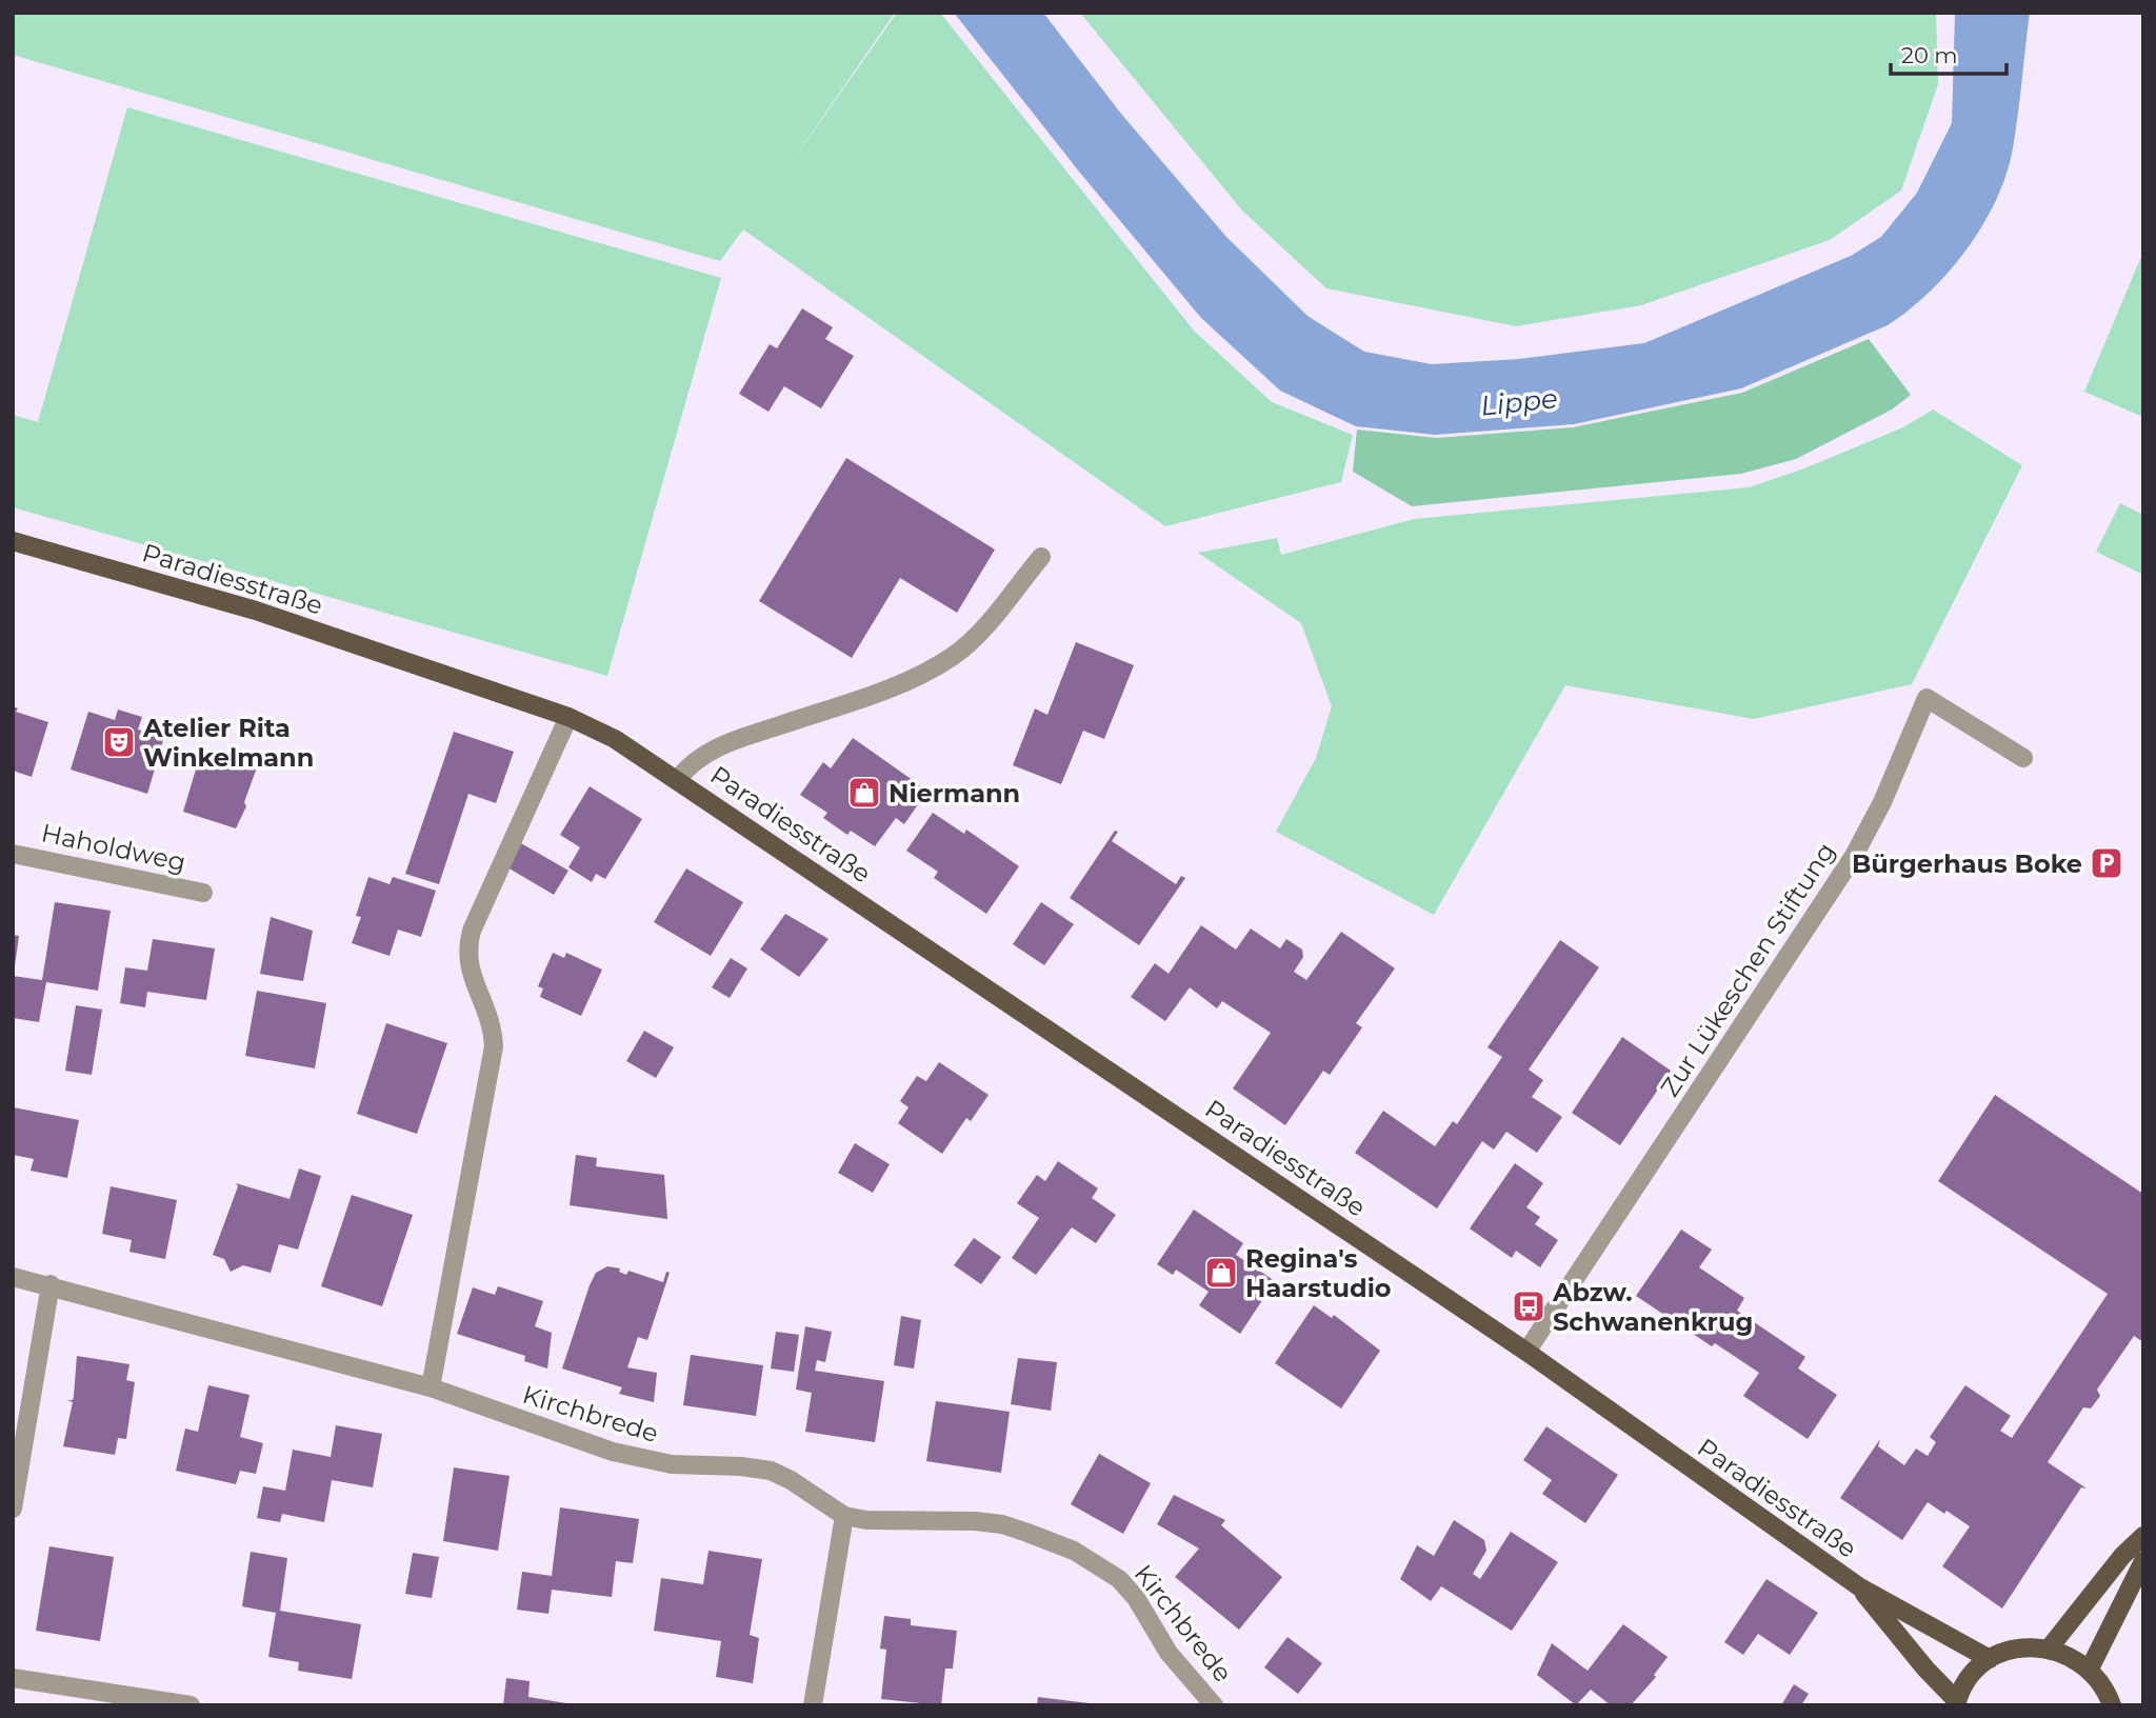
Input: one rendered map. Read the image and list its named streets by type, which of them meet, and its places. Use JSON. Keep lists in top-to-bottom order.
{
  "streets": {
    "main road": ["Paradiesstraße"],
    "street": ["Haholdweg", "Zur Lükeschen Stiftung", "Kirchbrede"]
  },
  "crossings": [
    ["Paradiesstraße", "Zur Lükeschen Stiftung"]
  ],
  "water": ["Lippe"],
  "places": {
    "theatre": ["Atelier Rita Winkelmann"],
    "shop": ["Niermann", "Regina's Haarstudio"],
    "parking": ["Bürgerhaus Boke"],
    "bus stop": ["Abzw. Schwanenkrug"]
  },
  "scale_bar": "20 m"
}
